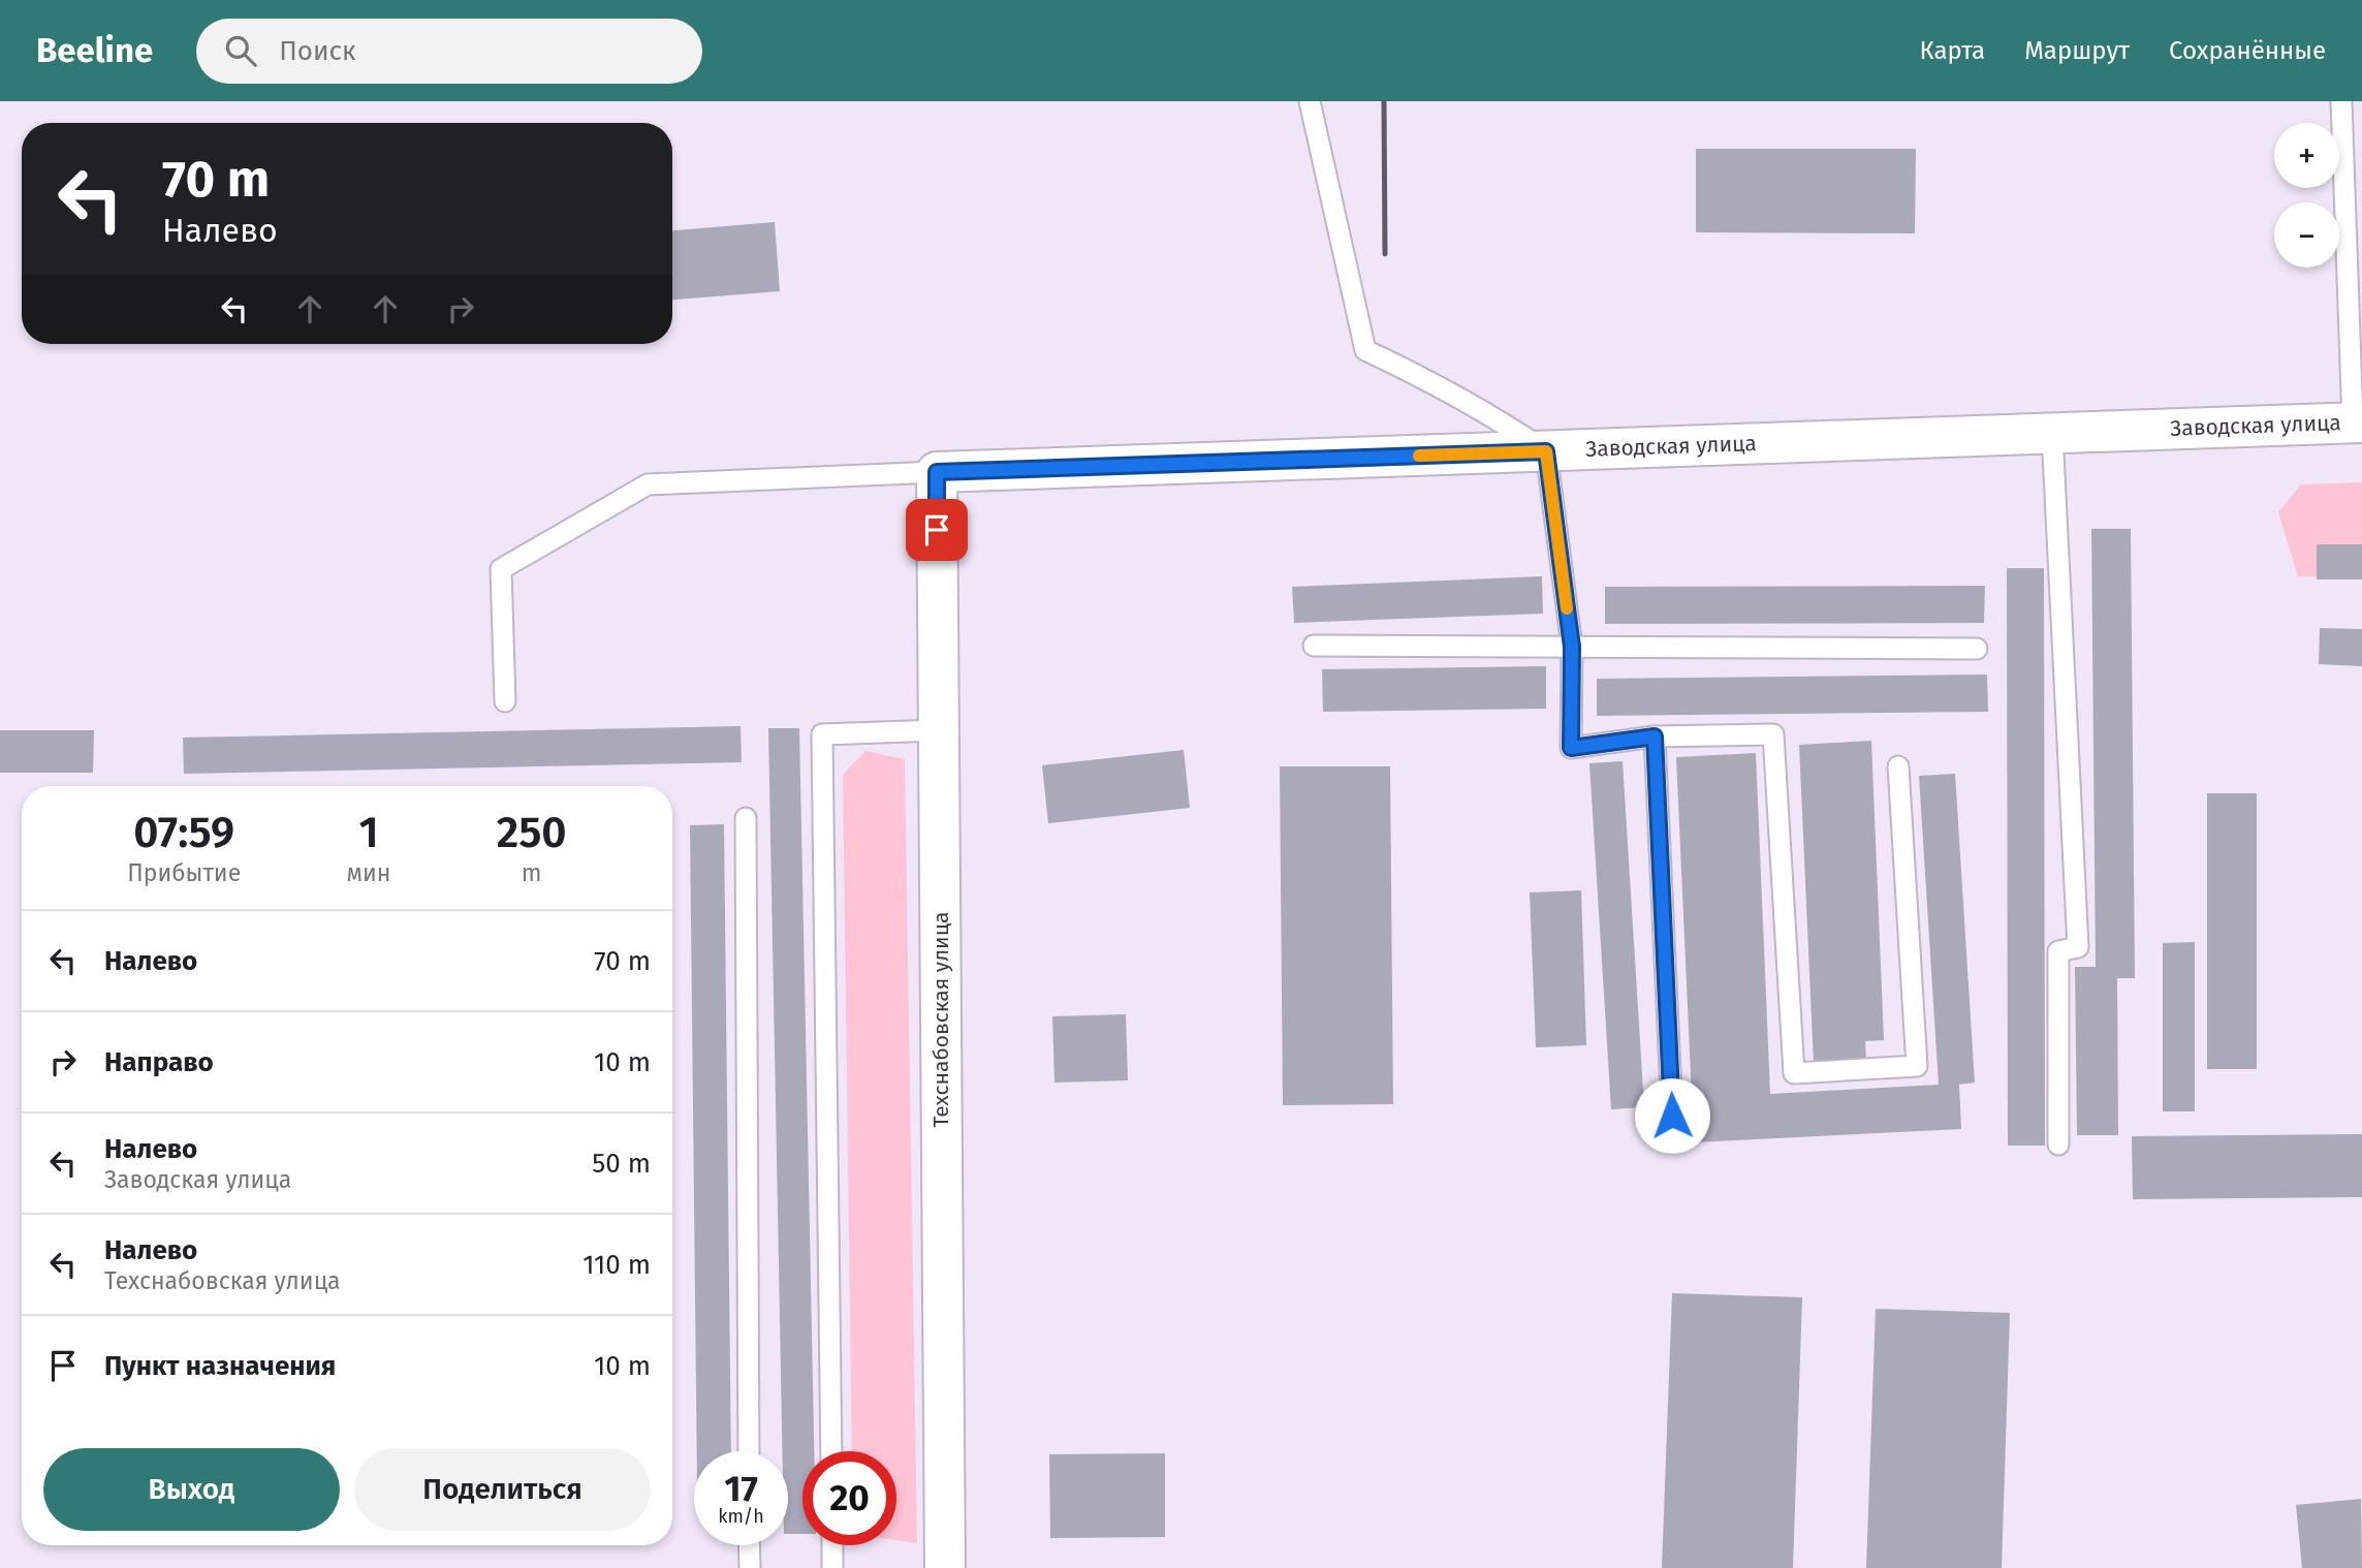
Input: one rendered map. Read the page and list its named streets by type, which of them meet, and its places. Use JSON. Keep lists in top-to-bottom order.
{
  "streets": {
    "street": ["Заводская улица", "Техснабовская улица"]
  },
  "crossings": [
    ["Заводская улица", "Техснабовская улица"]
  ],
  "page": {
    "header": "Beeline",
    "search": "Поиск",
    "nav": ["Карта", "Маршрут", "Сохранённые"],
    "map_buttons": ["+", "−"],
    "turn": ["70 m", "Налево"],
    "eta": [
      "07:59",
      "Прибытие",
      "1",
      "мин",
      "250",
      "m"
    ],
    "list": [
      {
        "name": "Налево",
        "value": "70 m"
      },
      {
        "name": "Направо",
        "value": "10 m"
      },
      {
        "name": "Налево",
        "note": "Заводская улица",
        "value": "50 m"
      },
      {
        "name": "Налево",
        "note": "Техснабовская улица",
        "value": "110 m"
      },
      {
        "name": "Пункт назначения",
        "value": "10 m"
      }
    ],
    "buttons": ["Выход", "Поделиться"],
    "speed": "17 km/h",
    "limit": "20"
  }
}
